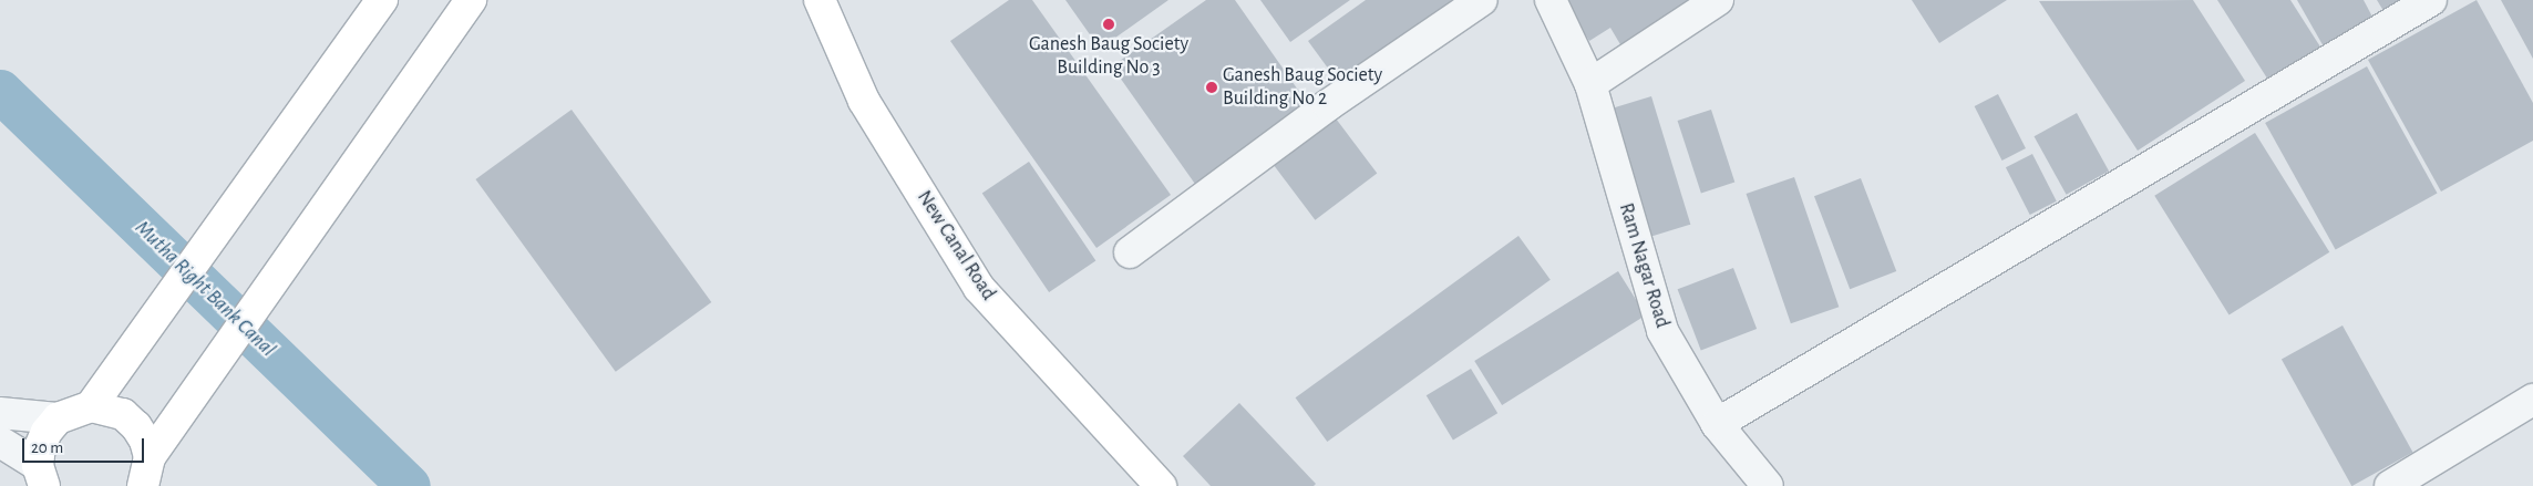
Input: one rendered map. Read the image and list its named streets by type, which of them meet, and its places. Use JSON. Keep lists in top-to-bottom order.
{
  "streets": {
    "street": ["New Canal Road", "Ram Nagar Road"]
  },
  "water": ["Mutha Right Bank Canal"],
  "places": ["Ganesh Baug Society Building No 3", "Ganesh Baug Society Building No 2"],
  "scale_bar": "20 m"
}
